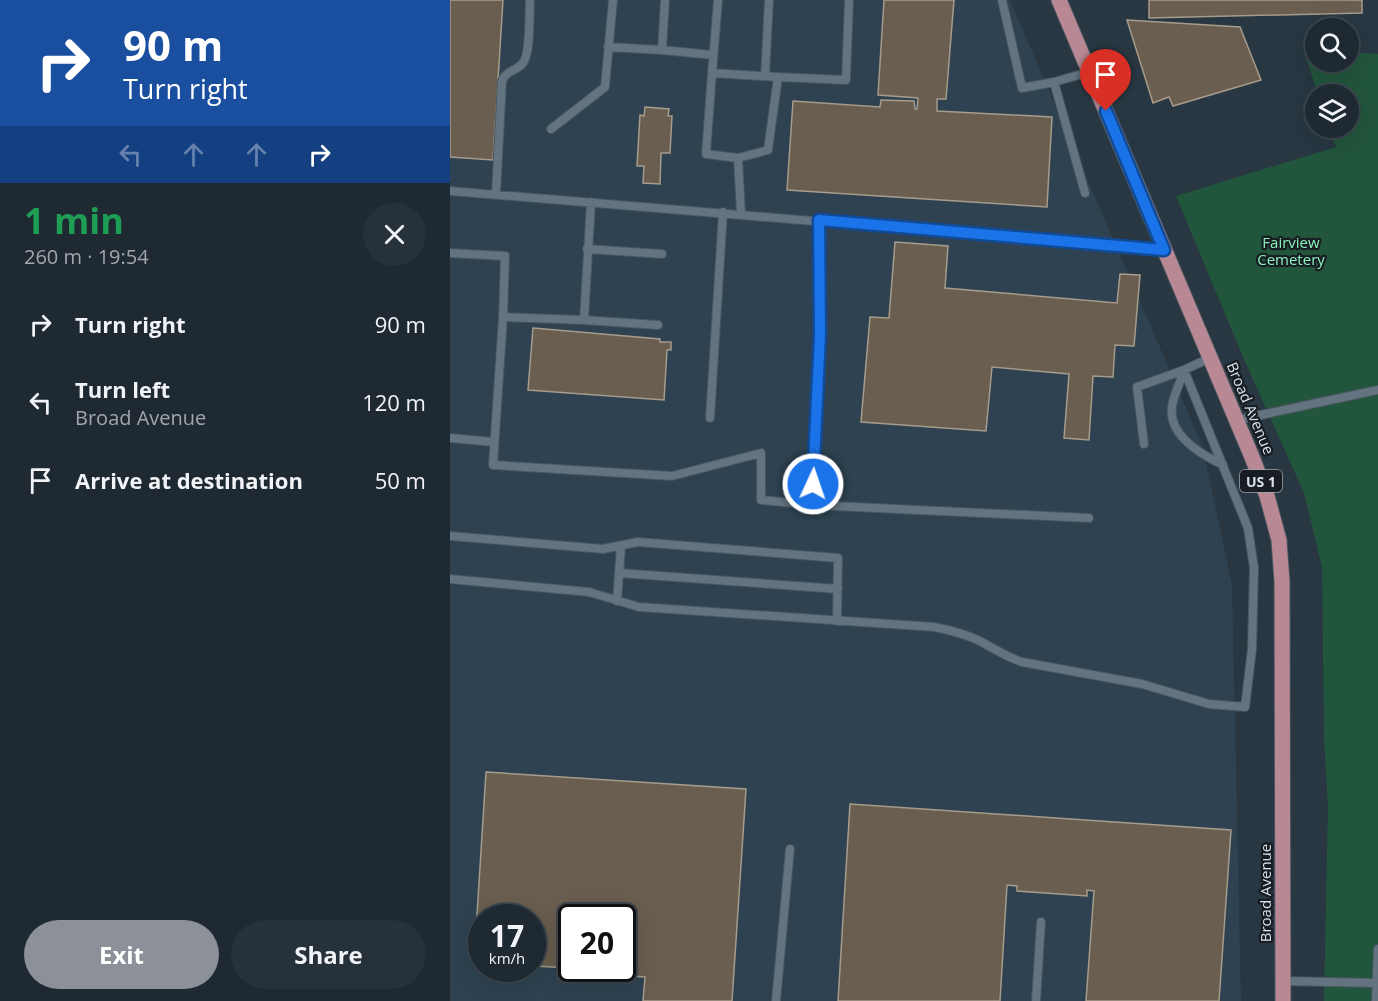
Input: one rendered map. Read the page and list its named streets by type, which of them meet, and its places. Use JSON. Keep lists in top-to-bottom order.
{
  "streets": {
    "main road": ["Broad Avenue", "US 1"]
  },
  "parks": ["Fairview Cemetery"],
  "page": {
    "turn": ["90 m", "Turn right"],
    "heading": ["1 min", "260 m · 19:54"],
    "list": [
      {
        "name": "Turn right",
        "value": "90 m"
      },
      {
        "name": "Turn left",
        "note": "Broad Avenue",
        "value": "120 m"
      },
      {
        "name": "Arrive at destination",
        "value": "50 m"
      }
    ],
    "speed": "17 km/h",
    "limit": "20",
    "buttons": ["Exit", "Share"]
  }
}
